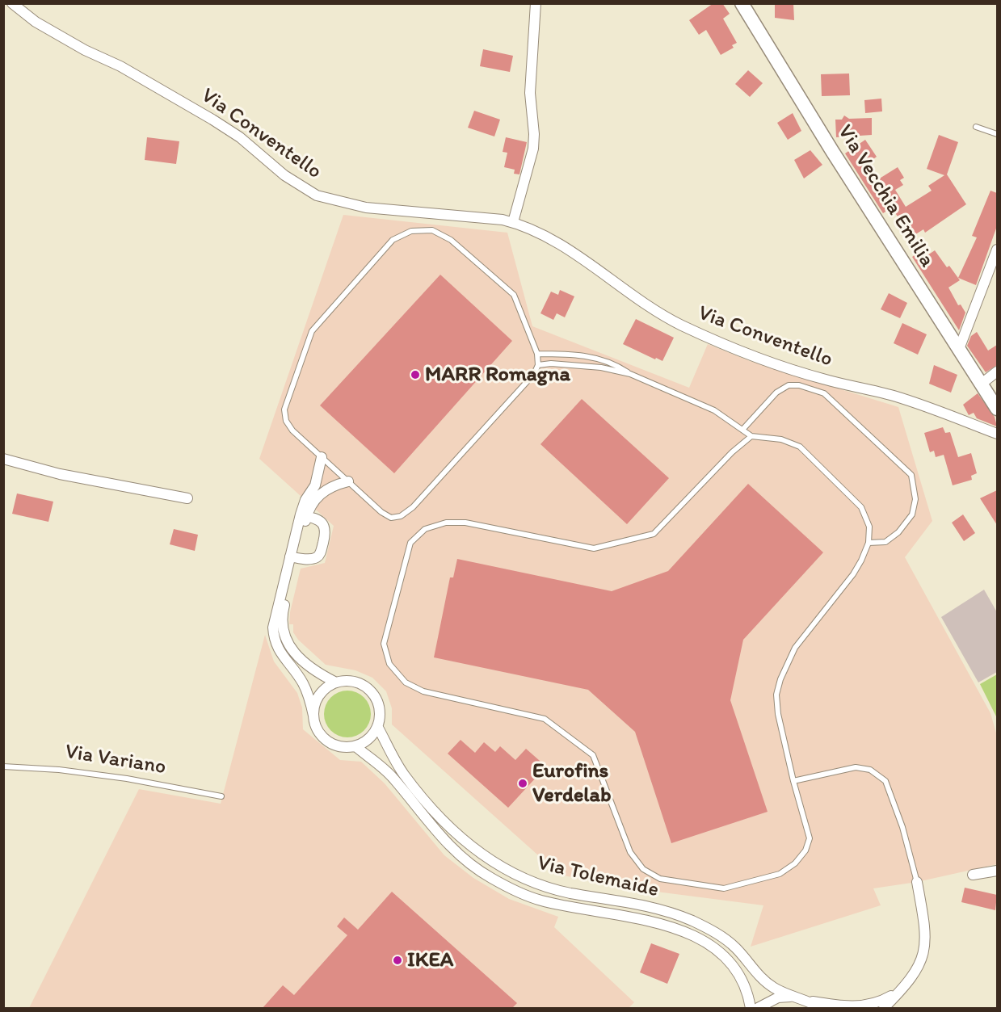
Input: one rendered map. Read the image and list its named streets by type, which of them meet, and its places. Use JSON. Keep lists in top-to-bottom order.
{
  "streets": {
    "street": ["Via Conventello", "Via Vecchia Emilia", "Via Tolemaide"],
    "lane": ["Via Variano"]
  },
  "places": ["MARR Romagna", "Eurofins Verdelab", "IKEA"]
}
